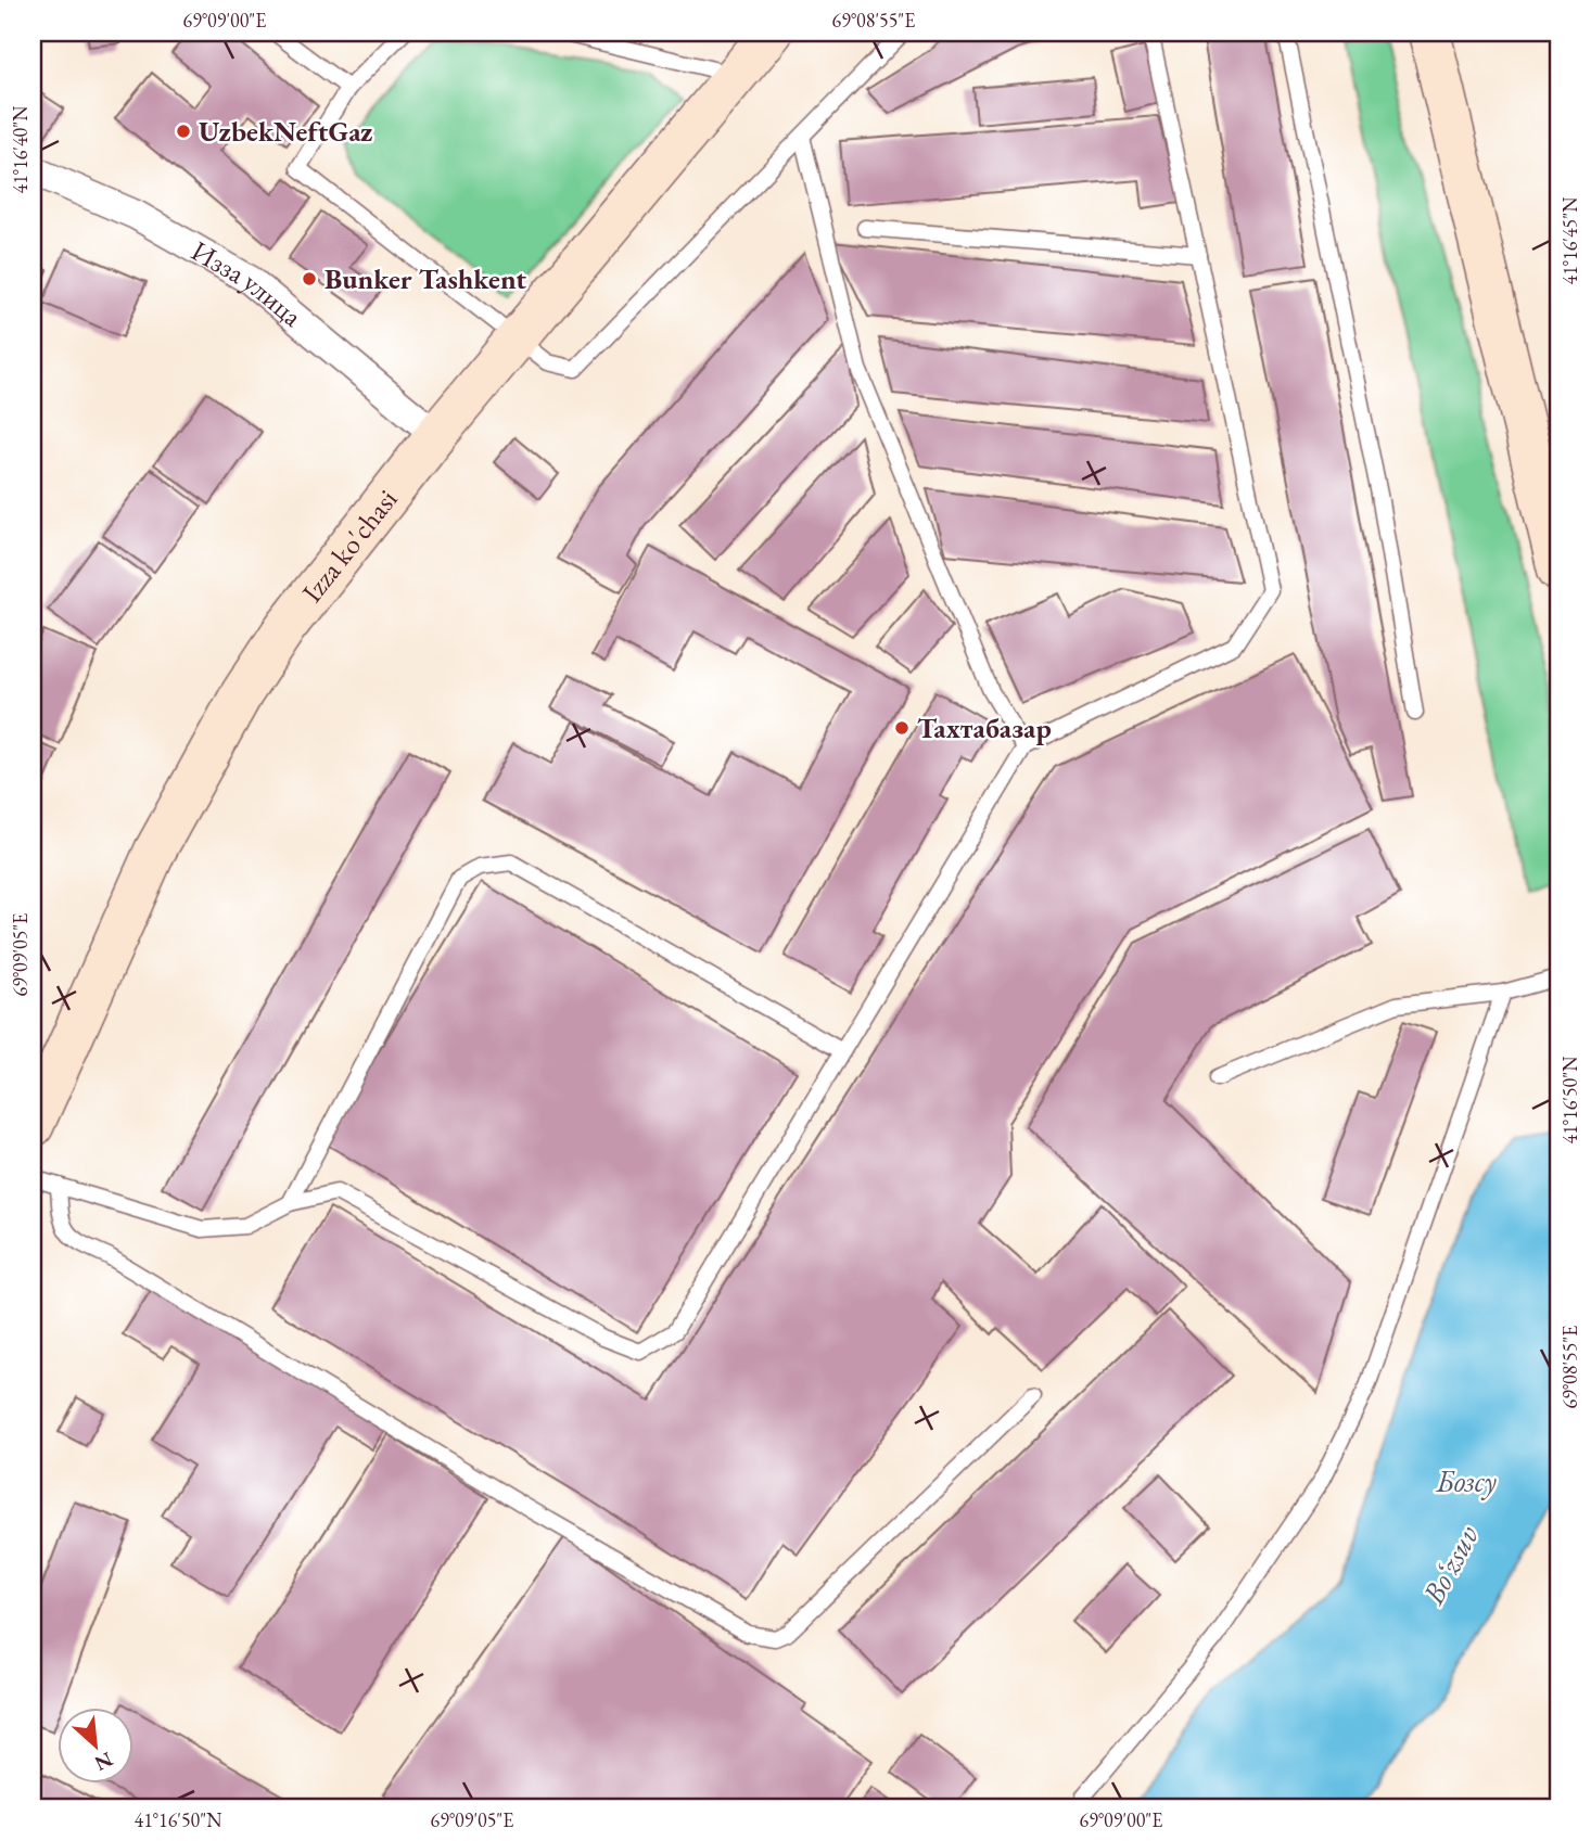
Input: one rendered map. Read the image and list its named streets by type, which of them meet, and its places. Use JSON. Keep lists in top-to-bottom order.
{
  "streets": {
    "main road": ["Izza ko'chasi"],
    "street": ["Изза улица"]
  },
  "crossings": [
    ["Изза улица", "Izza ko'chasi"]
  ],
  "water": ["Бозсу", "Boʻzsuv"],
  "places": ["UzbekNeftGaz", "Bunker Tashkent", "Тахтабазар"],
  "north": "bottom right",
  "coordinates": [
    "69°09'00\"E",
    "69°08'55\"E",
    "41°16'40\"N",
    "41°16'45\"N",
    "69°09'05\"E",
    "41°16'50\"N"
  ]
}
